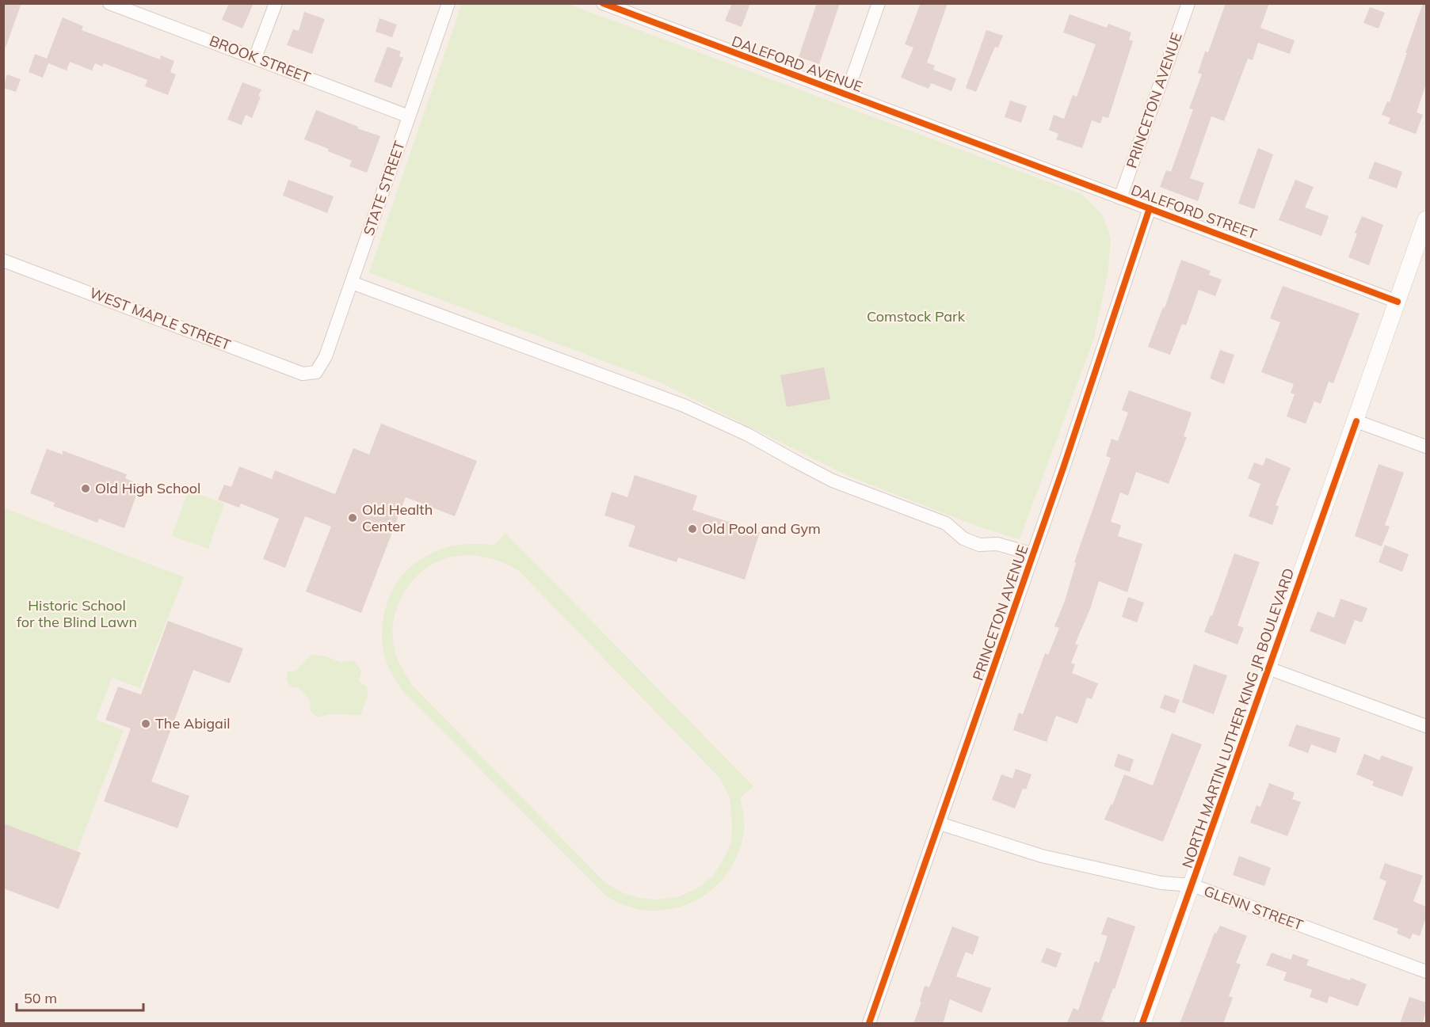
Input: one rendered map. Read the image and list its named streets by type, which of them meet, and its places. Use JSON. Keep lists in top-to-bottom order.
{
  "streets": {
    "street": [
      "BROOK STREET",
      "DALEFORD AVENUE",
      "PRINCETON AVENUE",
      "STATE STREET",
      "DALEFORD STREET",
      "WEST MAPLE STREET",
      "NORTH MARTIN LUTHER KING JR BOULEVARD",
      "GLENN STREET"
    ]
  },
  "crossings": [
    ["BROOK STREET", "STATE STREET"],
    ["DALEFORD AVENUE", "DALEFORD STREET"],
    ["PRINCETON AVENUE", "DALEFORD STREET"],
    ["PRINCETON AVENUE", "GLENN STREET"],
    ["STATE STREET", "WEST MAPLE STREET"],
    ["DALEFORD STREET", "NORTH MARTIN LUTHER KING JR BOULEVARD"],
    ["NORTH MARTIN LUTHER KING JR BOULEVARD", "GLENN STREET"]
  ],
  "parks": ["Comstock Park", "Historic School for the Blind Lawn"],
  "places": [
    "Old High School",
    "Old Health Center",
    "Old Pool and Gym",
    "The Abigail"
  ],
  "scale_bar": "50 m"
}
